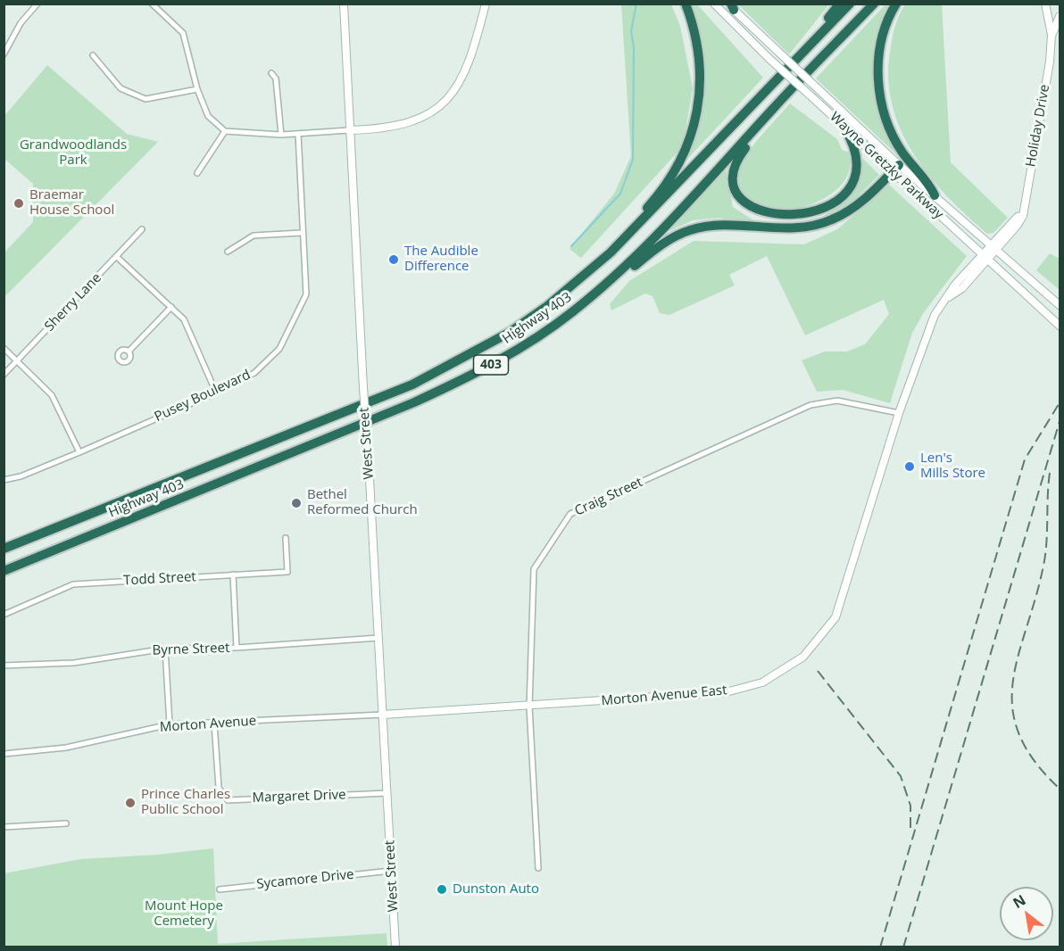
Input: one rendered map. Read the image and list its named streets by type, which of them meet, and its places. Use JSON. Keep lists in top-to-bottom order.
{
  "streets": {
    "highway": ["Highway 403", "403"],
    "main road": [
      "Holiday Drive",
      "Wayne Gretzky Parkway",
      "West Street",
      "Morton Avenue East"
    ],
    "street": [
      "Sherry Lane",
      "Pusey Boulevard",
      "Craig Street",
      "Todd Street",
      "Byrne Street",
      "Morton Avenue",
      "Margaret Drive",
      "Sycamore Drive"
    ]
  },
  "crossings": [
    ["Holiday Drive", "Wayne Gretzky Parkway"],
    ["Holiday Drive", "Morton Avenue East"],
    ["Wayne Gretzky Parkway", "Morton Avenue East"],
    ["West Street", "Byrne Street"],
    ["West Street", "Morton Avenue East"],
    ["West Street", "Morton Avenue"],
    ["West Street", "Margaret Drive"],
    ["West Street", "Sycamore Drive"],
    ["Craig Street", "Morton Avenue East"],
    ["Morton Avenue East", "Morton Avenue"],
    ["Morton Avenue", "Margaret Drive"]
  ],
  "parks": ["Grandwoodlands Park", "Mount Hope Cemetery"],
  "places": [
    "Braemar House School",
    "The Audible Difference",
    "Len's Mills Store",
    "Bethel Reformed Church",
    "Prince Charles Public School",
    "Dunston Auto"
  ],
  "north": "top left"
}
